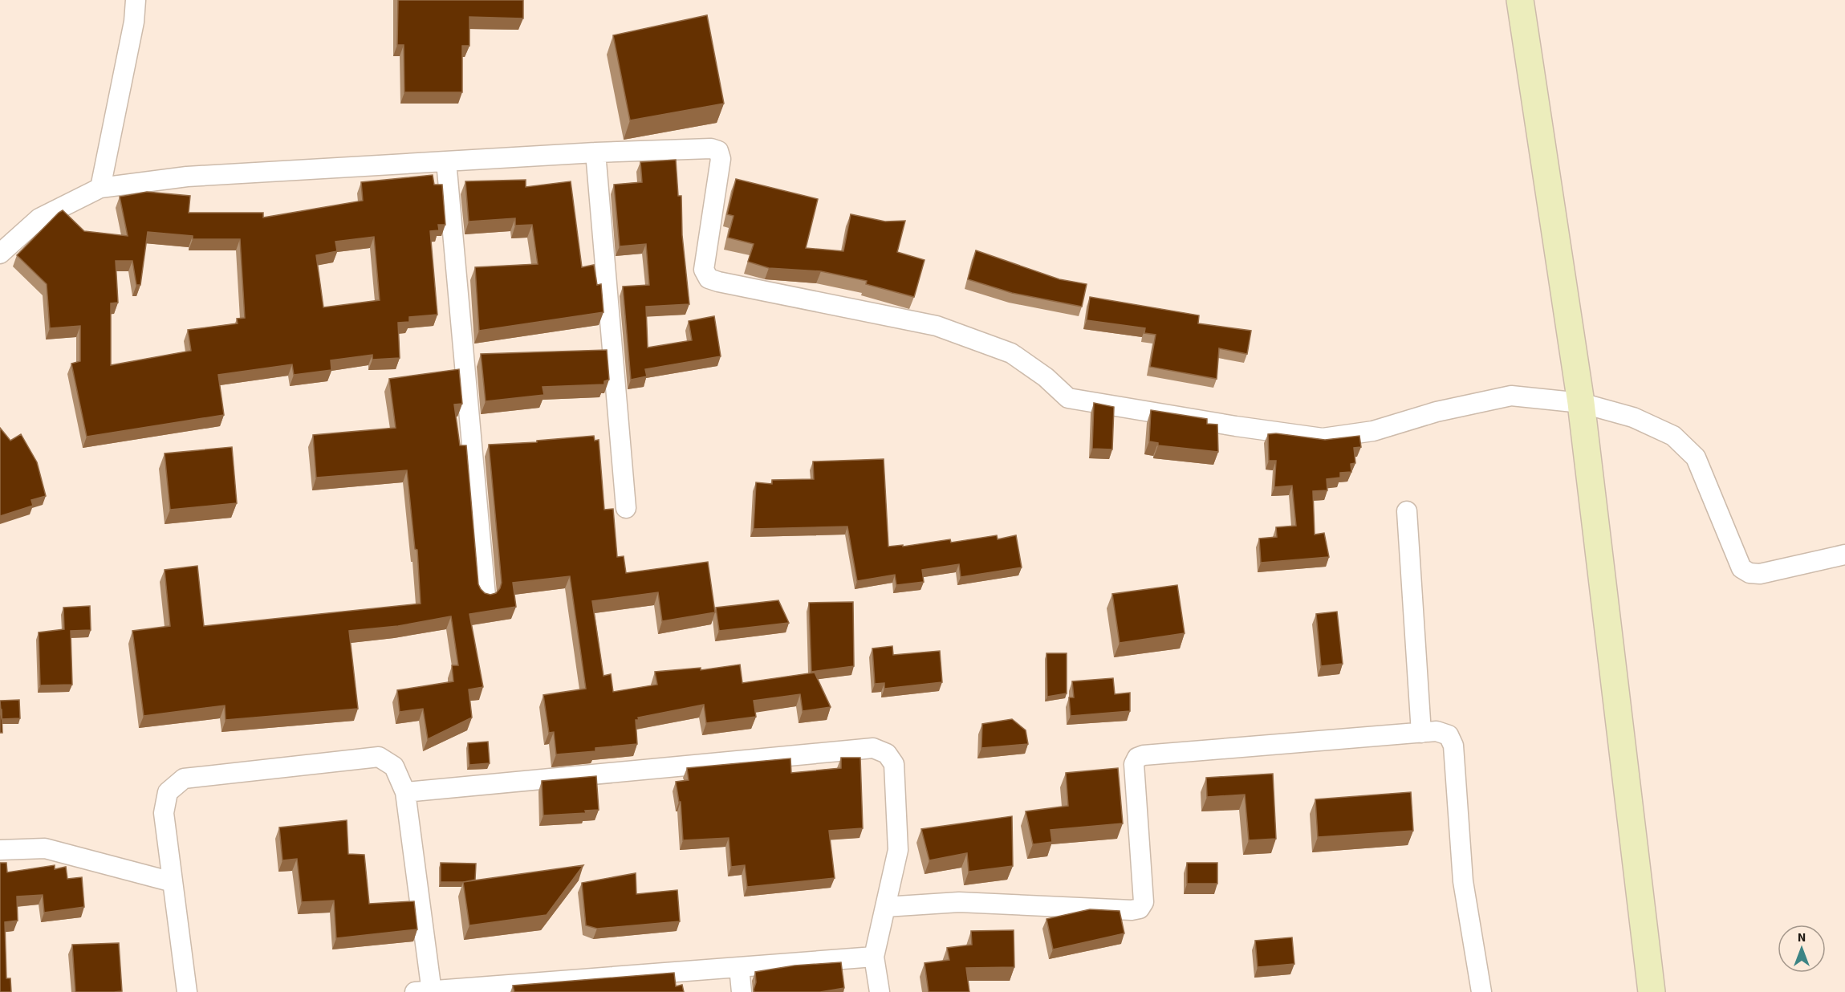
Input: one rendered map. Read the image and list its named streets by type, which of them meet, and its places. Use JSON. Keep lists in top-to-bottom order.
{
  "north": "top"
}
